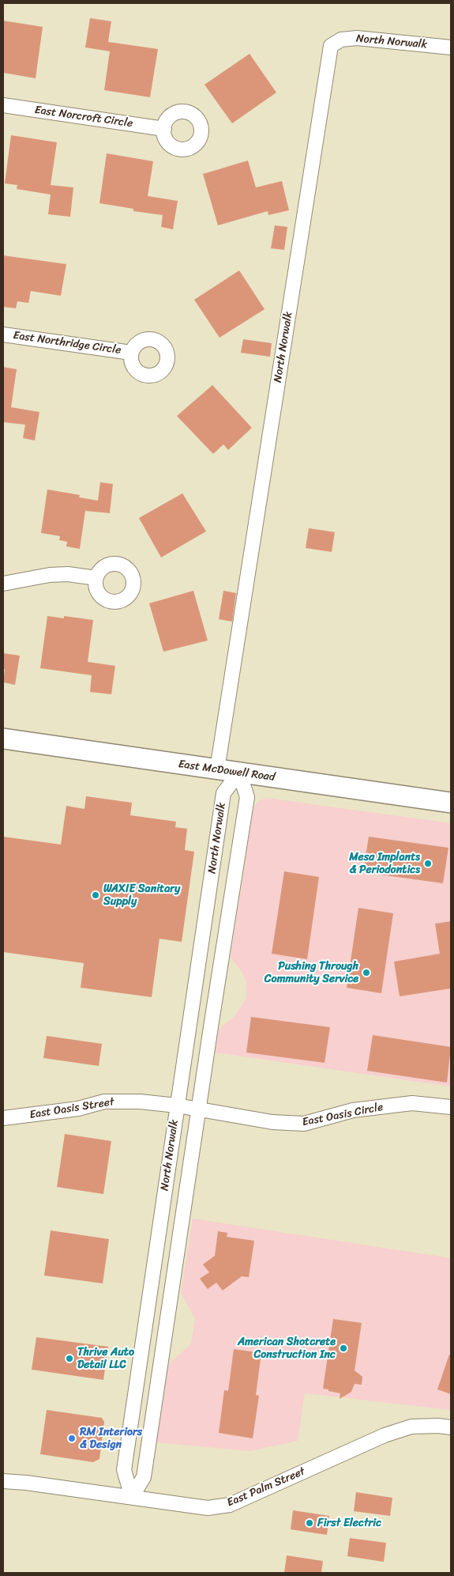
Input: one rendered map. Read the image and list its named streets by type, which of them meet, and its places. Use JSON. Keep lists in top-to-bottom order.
{
  "streets": {
    "main road": ["East McDowell Road"],
    "street": [
      "North Norwalk",
      "East Norcroft Circle",
      "East Northridge Circle",
      "East Oasis Street",
      "East Oasis Circle",
      "East Palm Street"
    ]
  },
  "crossings": [
    ["North Norwalk", "East McDowell Road"],
    ["North Norwalk", "East Oasis Street"],
    ["North Norwalk", "East Oasis Circle"],
    ["North Norwalk", "East Palm Street"],
    ["East Oasis Street", "East Oasis Circle"]
  ],
  "places": [
    "Mesa Implants & Periodontics",
    "WAXIE Sanitary Supply",
    "Pushing Through Community Service",
    "American Shotcrete Construction Inc",
    "Thrive Auto Detail LLC",
    "RM Interiors & Design",
    "First Electric"
  ]
}
